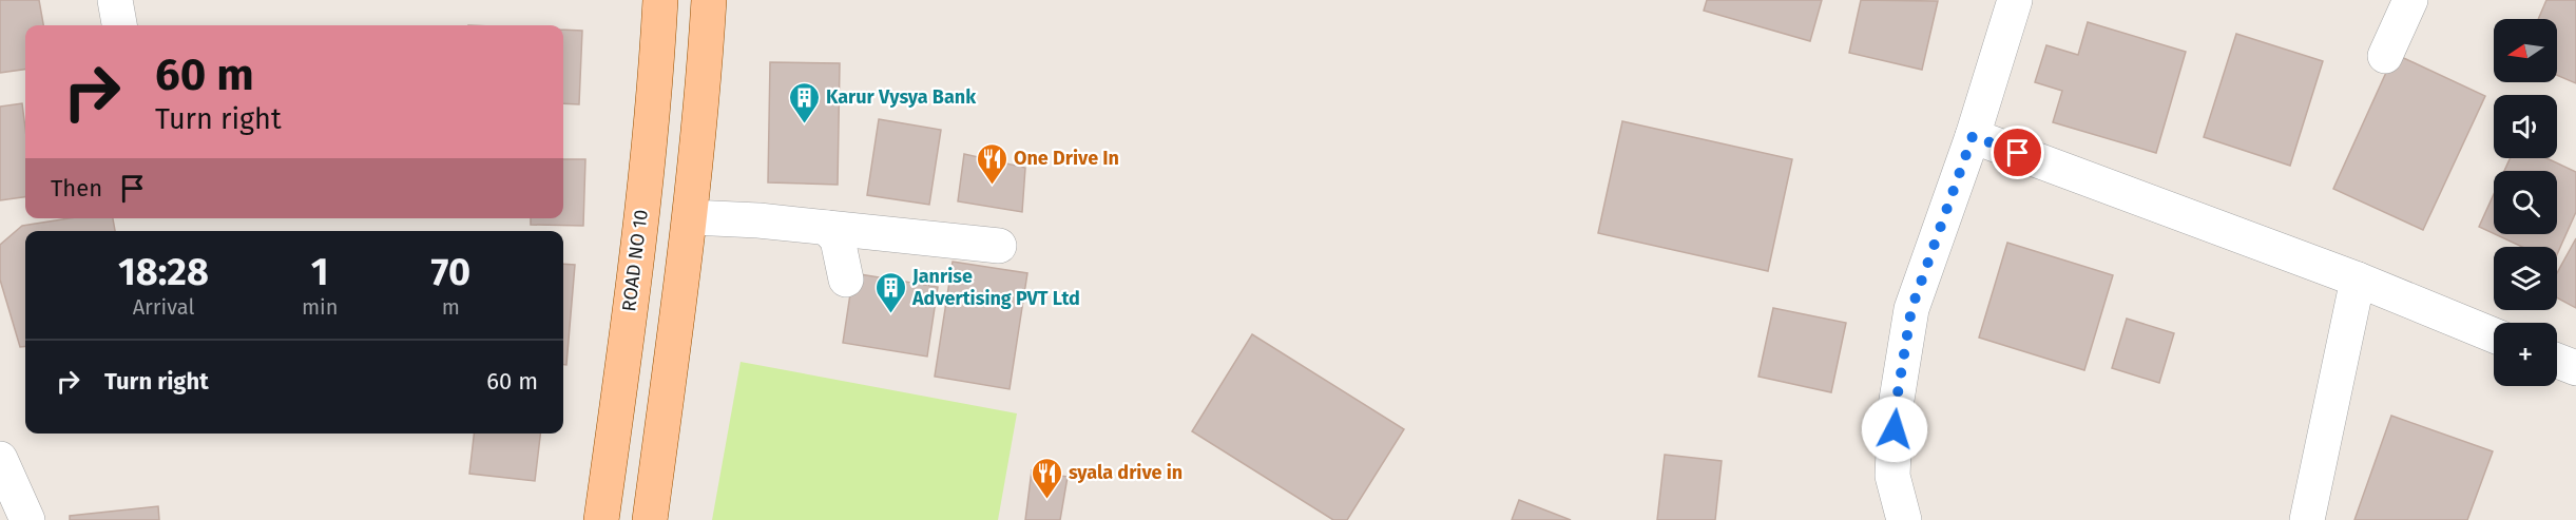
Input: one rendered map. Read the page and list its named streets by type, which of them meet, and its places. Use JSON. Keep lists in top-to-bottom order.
{
  "streets": {
    "main road": ["ROAD NO 10"]
  },
  "places": {
    "building": ["Karur Vysya Bank", "Janrise Advertising PVT Ltd"],
    "restaurant": ["One Drive In", "syala drive in"]
  },
  "north": "left",
  "page": {
    "map_buttons": "+",
    "turn": ["60 m", "Turn right"],
    "then": "Then",
    "eta": [
      "18:28",
      "Arrival",
      "1",
      "min",
      "70",
      "m"
    ],
    "list": [
      {
        "name": "Turn right",
        "value": "60 m"
      }
    ]
  }
}
